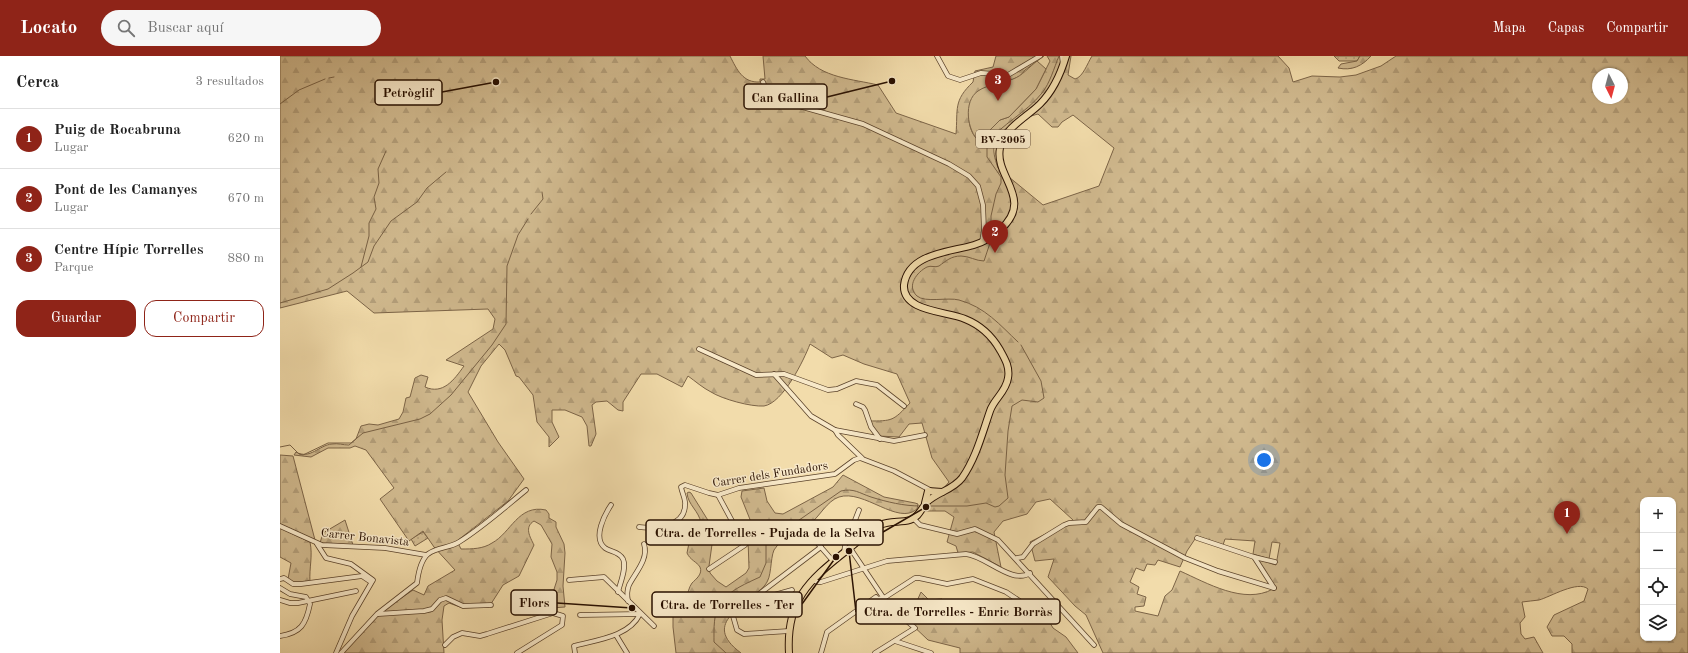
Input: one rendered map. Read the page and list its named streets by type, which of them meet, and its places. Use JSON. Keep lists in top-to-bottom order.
{
  "streets": {
    "main road": ["BV-2005"],
    "street": ["Carrer dels Fundadors", "Carrer Bonavista"]
  },
  "places": [
    "Can Gallina",
    "Petròglif",
    "Ctra. de Torrelles - Pujada de la Selva",
    "Ctra. de Torrelles - Enric Borràs",
    "Ctra. de Torrelles - Ter",
    "Flors"
  ],
  "north": "bottom",
  "page": {
    "header": "Locato",
    "search": "Buscar aquí",
    "nav": ["Mapa", "Capas", "Compartir"],
    "heading": ["Cerca", "3 resultados"],
    "pins": ["3", "2", "1"],
    "list": [
      {
        "mark": "1",
        "name": "Puig de Rocabruna",
        "note": "Lugar",
        "value": "620 m"
      },
      {
        "mark": "2",
        "name": "Pont de les Camanyes",
        "note": "Lugar",
        "value": "670 m"
      },
      {
        "mark": "3",
        "name": "Centre Hípic Torrelles",
        "note": "Parque",
        "value": "880 m"
      }
    ],
    "buttons": ["Guardar", "Compartir"],
    "map_buttons": ["+", "−"]
  }
}
